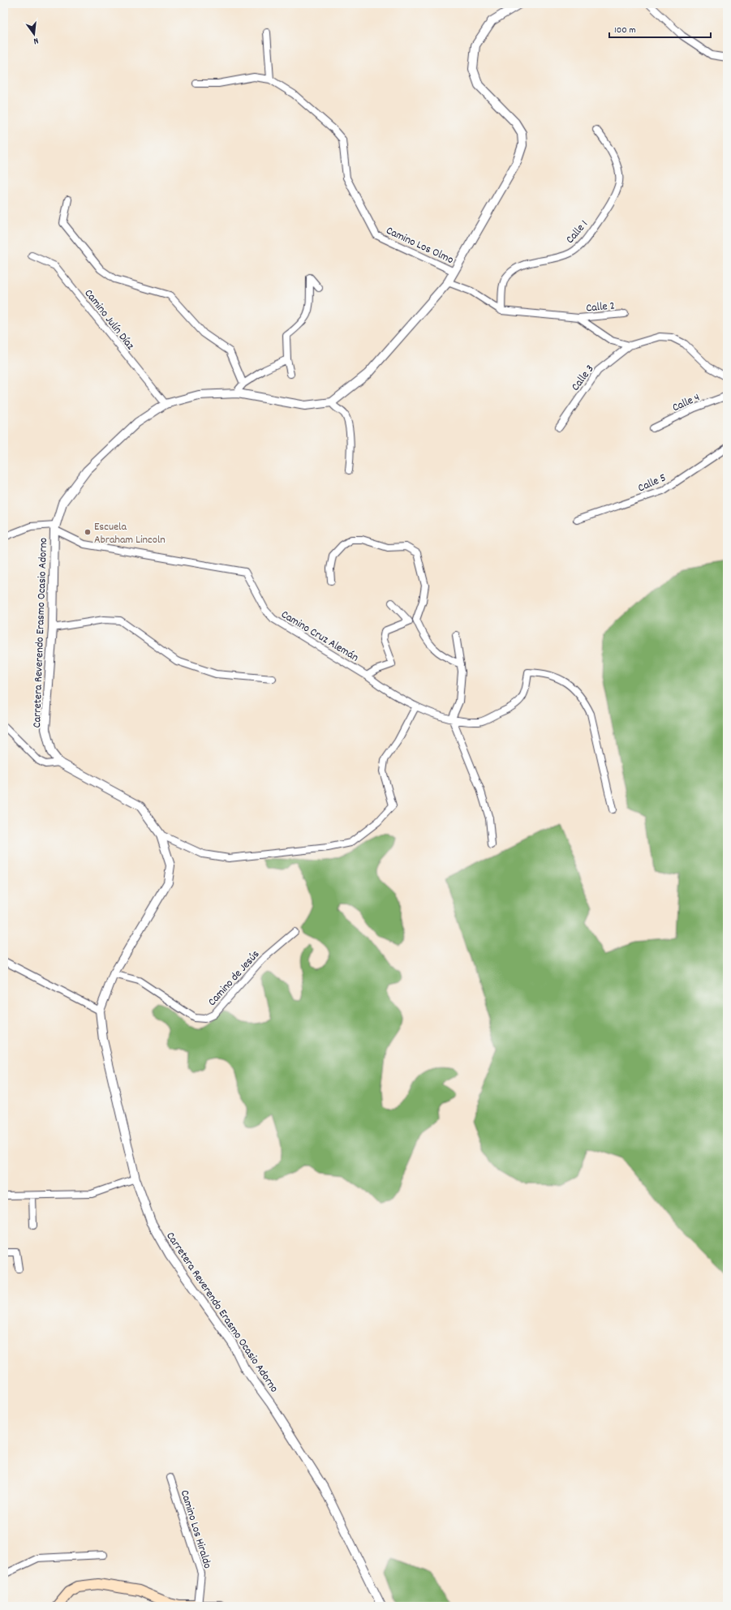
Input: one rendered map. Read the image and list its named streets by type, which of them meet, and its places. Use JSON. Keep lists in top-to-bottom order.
{
  "streets": {
    "street": [
      "Calle 1",
      "Camino Los Olmo",
      "Calle 2",
      "Camino Julín Díaz",
      "Calle 3",
      "Calle 4",
      "Calle 5",
      "Carretera Reverendo Erasmo Ocasio Adorno",
      "Camino Cruz Alemán",
      "Camino de Jesús",
      "Camino Los Hiraldo"
    ]
  },
  "crossings": [
    ["Calle 1", "Calle 2"],
    ["Camino Julín Díaz", "Carretera Reverendo Erasmo Ocasio Adorno"],
    ["Carretera Reverendo Erasmo Ocasio Adorno", "Camino Cruz Alemán"],
    ["Carretera Reverendo Erasmo Ocasio Adorno", "Camino de Jesús"]
  ],
  "places": ["Escuela Abraham Lincoln"],
  "scale_bar": "100 m",
  "north": "bottom"
}
